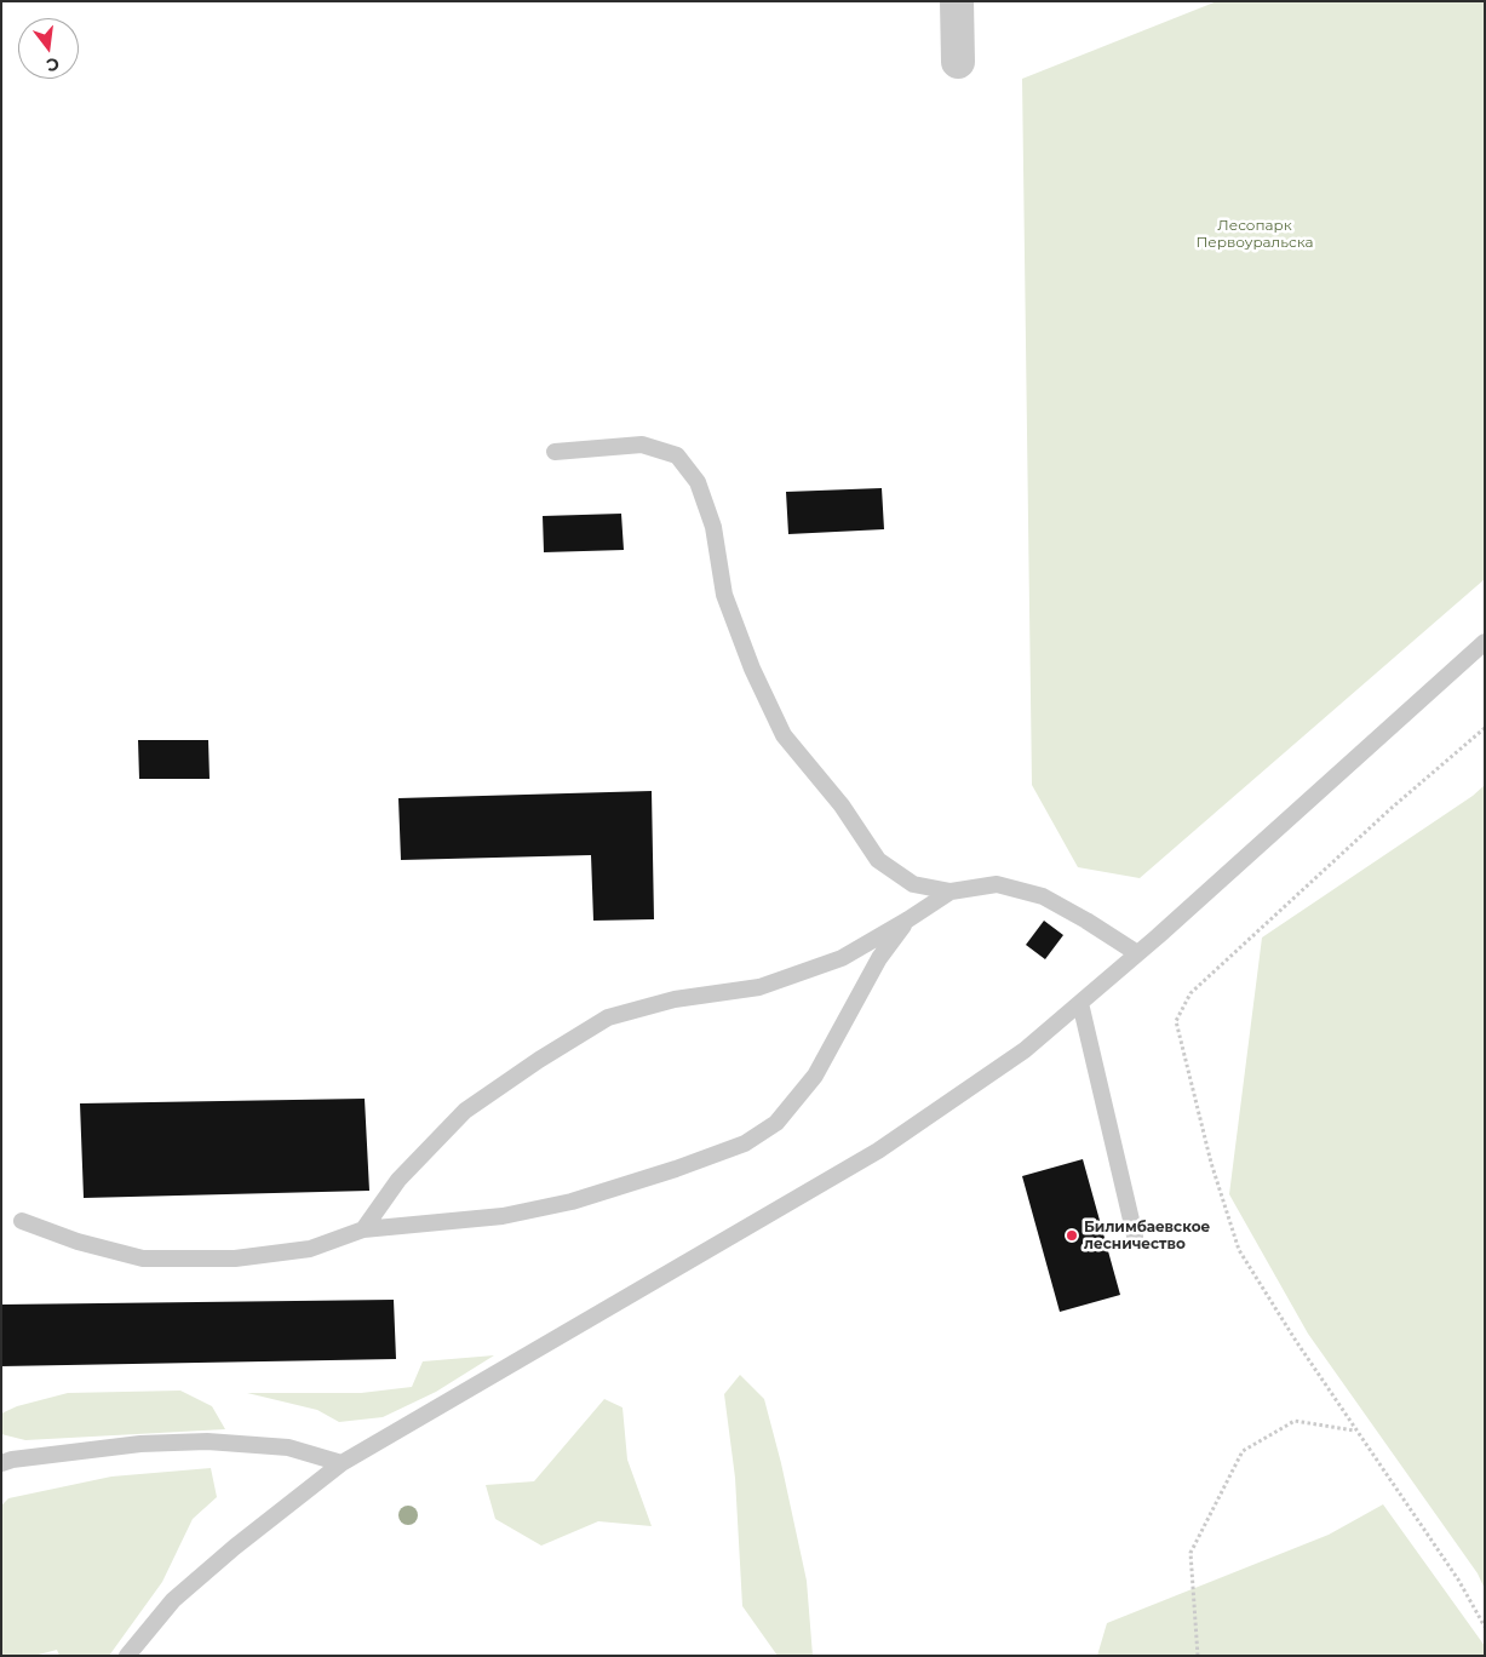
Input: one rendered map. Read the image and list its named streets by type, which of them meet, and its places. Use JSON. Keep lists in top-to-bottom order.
{
  "parks": ["Лесопарк Первоуральска"],
  "places": ["Билимбаевское лесничество"],
  "north": "bottom"
}
